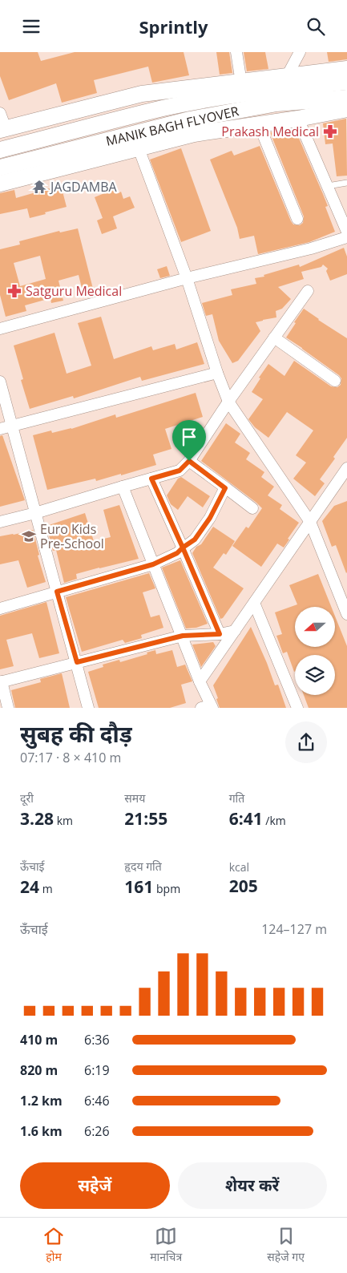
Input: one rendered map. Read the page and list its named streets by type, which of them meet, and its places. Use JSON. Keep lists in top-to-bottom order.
{
  "streets": {
    "street": ["MANIK BAGH FLYOVER"]
  },
  "places": {
    "pharmacy": ["Prakash Medical", "Satguru Medical"],
    "temple": ["JAGDAMBA"],
    "school or university": ["Euro Kids Pre-School"]
  },
  "north": "left",
  "page": {
    "header": "Sprintly",
    "heading": ["सुबह की दौड़", "07:17 · 8 × 410 m"],
    "stats": [
      ["दूरी", "3.28 km"],
      ["समय", "21:55"],
      ["गति", "6:41 /km"],
      ["ऊँचाई", "24 m"],
      ["हृदय गति", "161 bpm"],
      ["kcal", "205"]
    ],
    "chart": ["ऊँचाई", "124–127 m"],
    "list": [
      {
        "name": "410 m",
        "note": "6:36"
      },
      {
        "name": "820 m",
        "note": "6:19"
      },
      {
        "name": "1.2 km",
        "note": "6:46"
      },
      {
        "name": "1.6 km",
        "note": "6:26"
      }
    ],
    "buttons": ["सहेजें", "शेयर करें"],
    "tabs": ["होम", "मानचित्र", "सहेजे गए"]
  }
}
